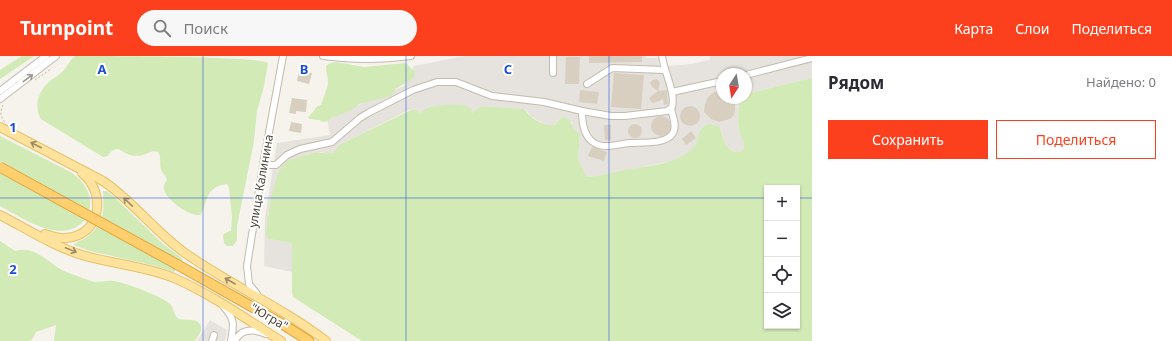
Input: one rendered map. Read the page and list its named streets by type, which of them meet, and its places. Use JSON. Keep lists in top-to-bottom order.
{
  "streets": {
    "highway": ["\"Югра\""],
    "street": ["улица Калинина"]
  },
  "north": "bottom",
  "page": {
    "header": "Turnpoint",
    "search": "Поиск",
    "nav": ["Карта", "Слои", "Поделиться"],
    "heading": ["Рядом", "Найдено: 0"],
    "buttons": ["Сохранить", "Поделиться"],
    "map_buttons": ["+", "−"]
  },
  "grid": {
    "columns": ["A", "B", "C"],
    "rows": ["1", "2"]
  }
}
